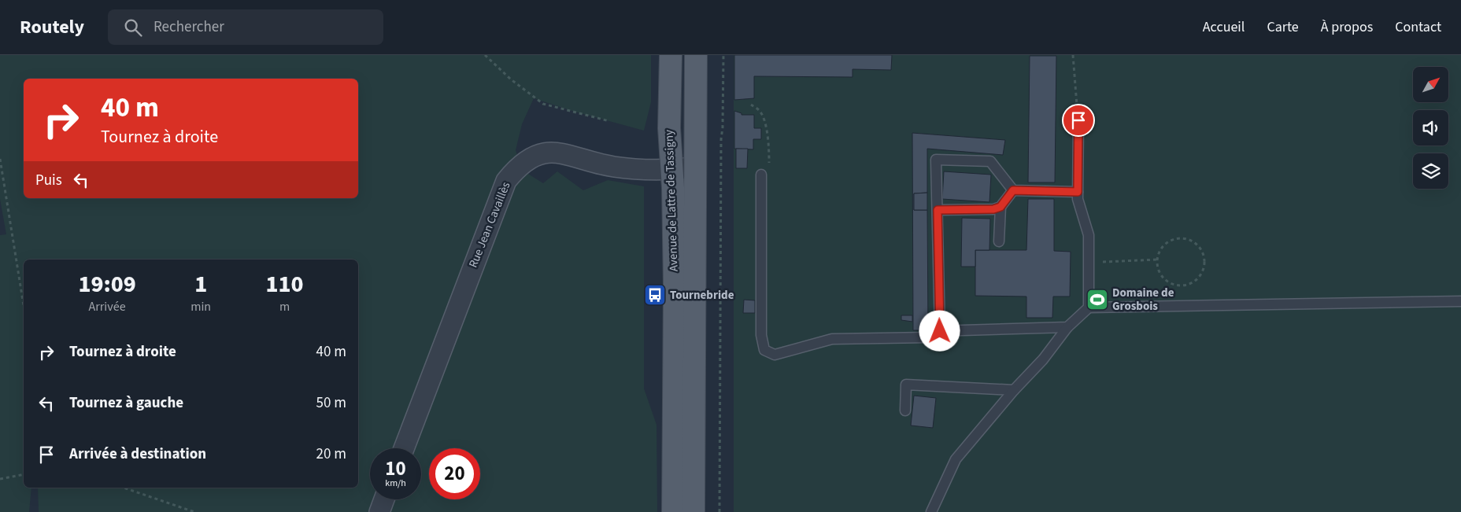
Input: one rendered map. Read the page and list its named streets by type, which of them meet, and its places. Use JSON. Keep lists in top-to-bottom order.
{
  "streets": {
    "main road": ["Avenue de Lattre de Tassigny"],
    "street": ["Rue Jean Cavaillès"]
  },
  "crossings": [
    ["Avenue de Lattre de Tassigny", "Rue Jean Cavaillès"]
  ],
  "places": {
    "bus stop": ["Tournebride"],
    "sports": ["Domaine de Grosbois"]
  },
  "north": "top right",
  "page": {
    "header": "Routely",
    "search": "Rechercher",
    "nav": [
      "Accueil",
      "Carte",
      "À propos",
      "Contact"
    ],
    "turn": ["40 m", "Tournez à droite"],
    "then": "Puis",
    "eta": [
      "19:09",
      "Arrivée",
      "1",
      "min",
      "110",
      "m"
    ],
    "list": [
      {
        "name": "Tournez à droite",
        "value": "40 m"
      },
      {
        "name": "Tournez à gauche",
        "value": "50 m"
      },
      {
        "name": "Arrivée à destination",
        "value": "20 m"
      }
    ],
    "speed": "10 km/h",
    "limit": "20"
  }
}
